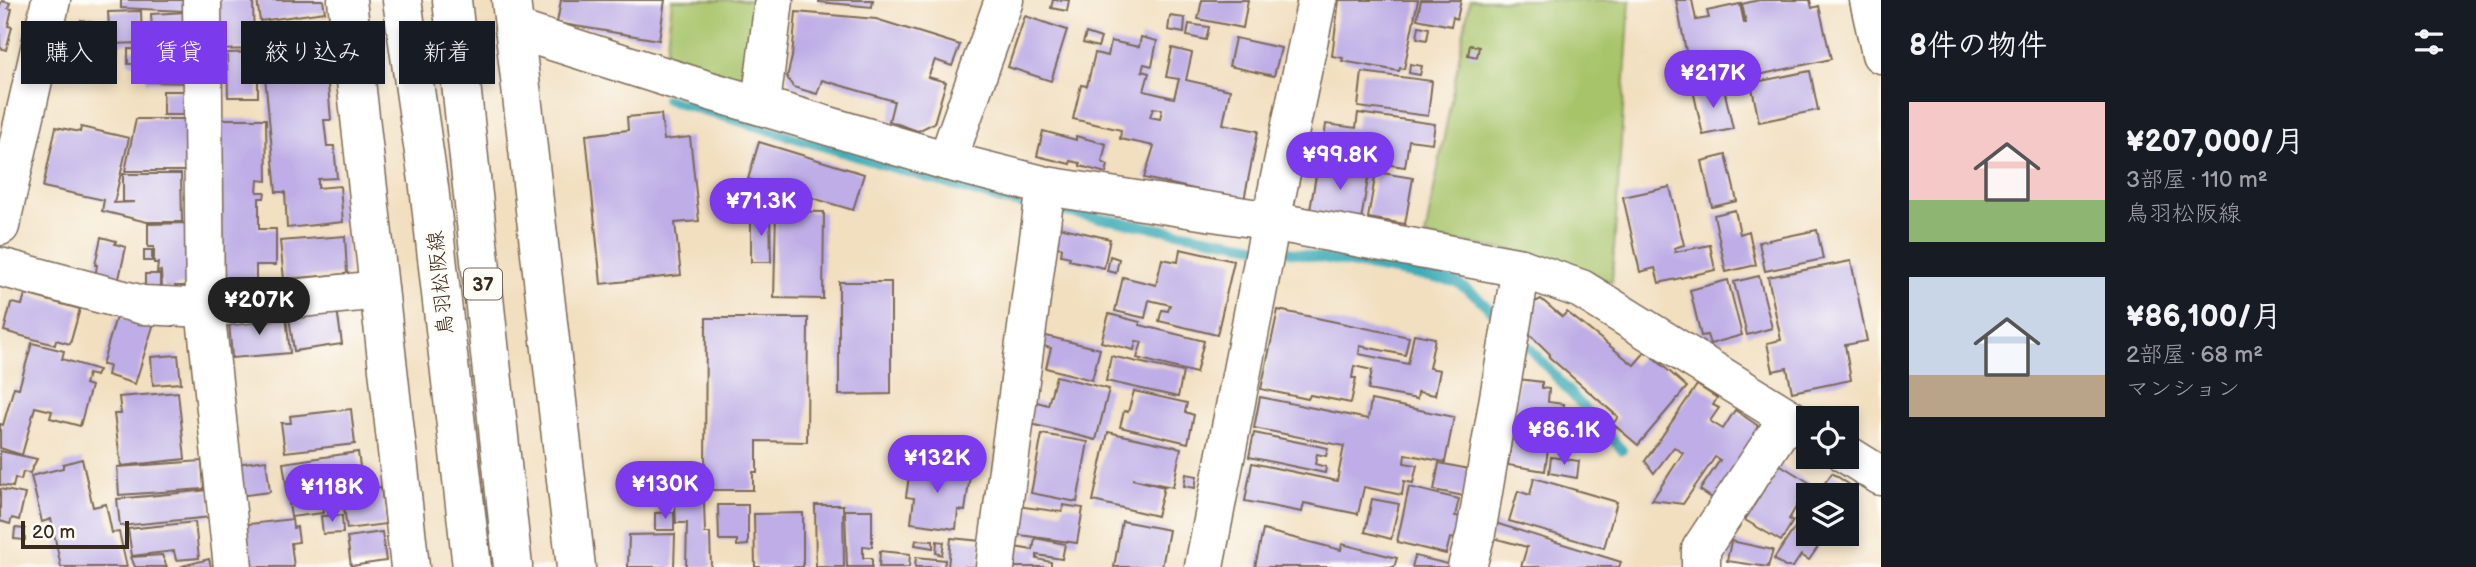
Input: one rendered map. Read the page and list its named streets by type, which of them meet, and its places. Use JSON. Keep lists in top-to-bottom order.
{
  "streets": {
    "street": ["鳥羽松阪線", "37"]
  },
  "scale_bar": "20 m",
  "page": {
    "heading": "8件の物件",
    "chip": [
      "購入",
      "賃貸",
      "絞り込み",
      "新着"
    ],
    "price": [
      "¥217K",
      "¥99.8K",
      "¥71.3K",
      "¥207K",
      "¥86.1K",
      "¥132K",
      "¥130K",
      "¥118K"
    ],
    "list": [
      {
        "name": "¥207,000/月",
        "note": "3部屋 · 110 m² · 鳥羽松阪線"
      },
      {
        "name": "¥86,100/月",
        "note": "2部屋 · 68 m² · マンション"
      }
    ],
    "scale": "20 m"
  }
}
